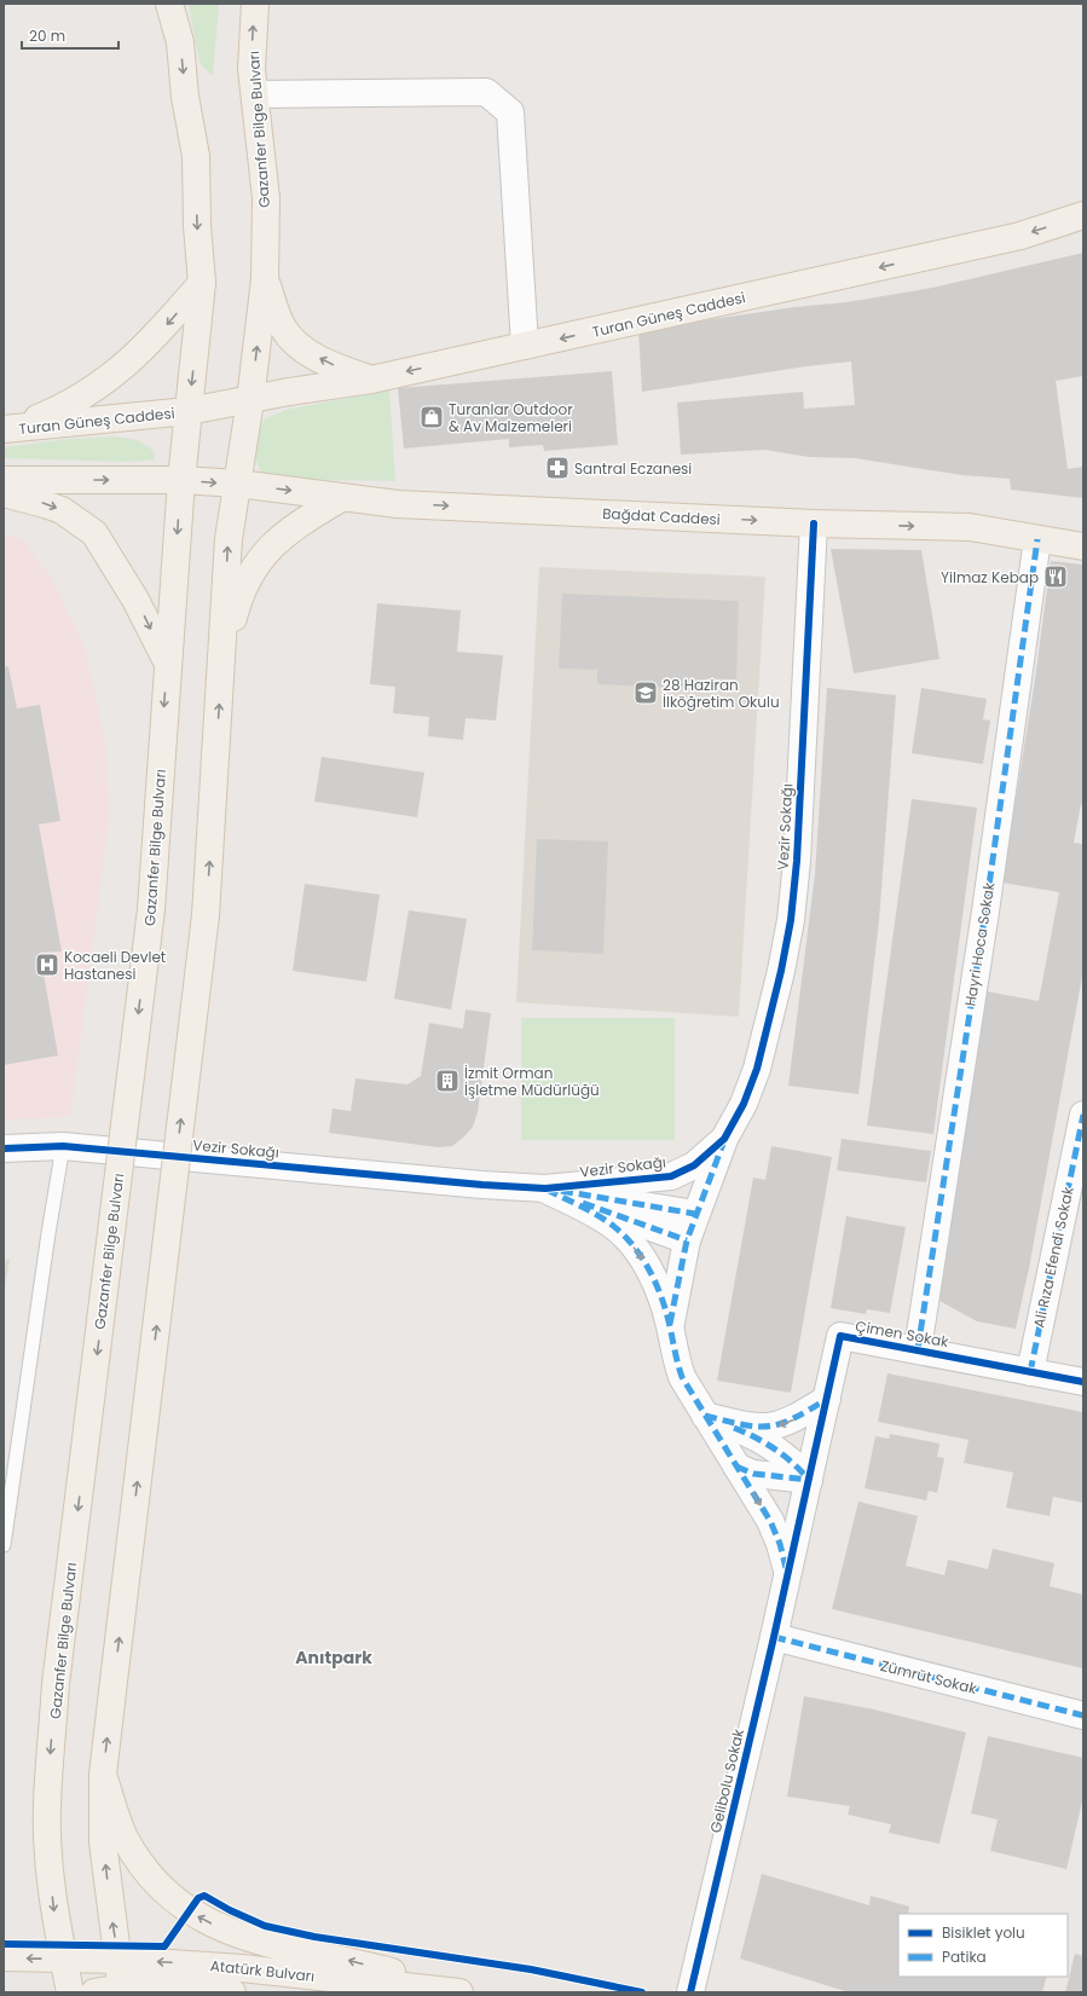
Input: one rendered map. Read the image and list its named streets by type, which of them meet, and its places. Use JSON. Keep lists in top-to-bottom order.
{
  "streets": {
    "main road": [
      "Gazanfer Bilge Bulvarı",
      "Turan Güneş Caddesi",
      "Bağdat Caddesi",
      "Atatürk Bulvarı"
    ],
    "street": [
      "Vezir Sokağı",
      "Hayri Hoca Sokak",
      "Ali Rıza Efendi Sokak",
      "Çimen Sokak",
      "Zümrüt Sokak",
      "Gelibolu Sokak"
    ]
  },
  "crossings": [
    ["Gazanfer Bilge Bulvarı", "Turan Güneş Caddesi"],
    ["Gazanfer Bilge Bulvarı", "Bağdat Caddesi"],
    ["Gazanfer Bilge Bulvarı", "Atatürk Bulvarı"],
    ["Bağdat Caddesi", "Vezir Sokağı"],
    ["Bağdat Caddesi", "Hayri Hoca Sokak"],
    ["Hayri Hoca Sokak", "Çimen Sokak"],
    ["Ali Rıza Efendi Sokak", "Çimen Sokak"],
    ["Çimen Sokak", "Gelibolu Sokak"],
    ["Zümrüt Sokak", "Gelibolu Sokak"]
  ],
  "one_way": ["Turan Güneş Caddesi", "Bağdat Caddesi", "Atatürk Bulvarı"],
  "districts": ["Anıtpark"],
  "places": {
    "shop": ["Turanlar Outdoor & Av Malzemeleri"],
    "pharmacy": ["Santral Eczanesi"],
    "restaurant": ["Yilmaz Kebap"],
    "school or university": ["28 Haziran İlköğretim Okulu"],
    "hospital": ["Kocaeli Devlet Hastanesi"],
    "building": ["İzmit Orman İşletme Müdürlüğü"]
  },
  "legend": ["Bisiklet yolu", "Patika"],
  "scale_bar": "20 m"
}
